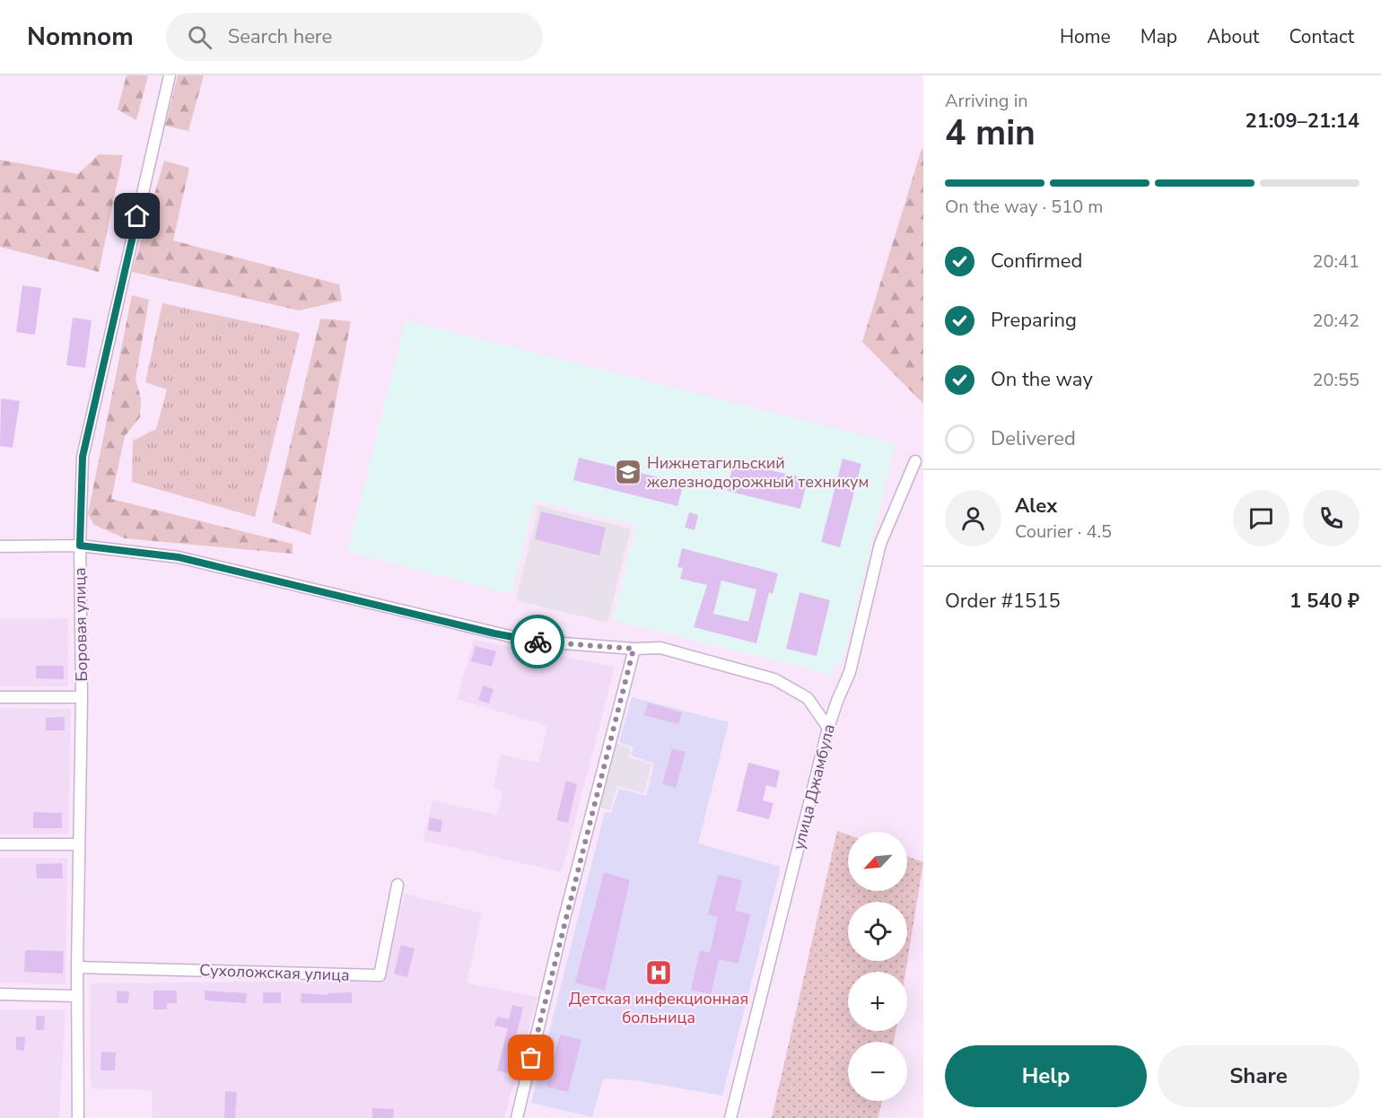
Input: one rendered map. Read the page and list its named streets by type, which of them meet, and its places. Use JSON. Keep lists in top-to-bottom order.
{
  "streets": {
    "street": ["Боровая улица", "улица Джамбула", "Сухоложская улица"]
  },
  "crossings": [
    ["Боровая улица", "Сухоложская улица"]
  ],
  "places": {
    "school or university": ["Нижнетагильский железнодорожный техникум"],
    "hospital": ["Детская инфекционная больница"]
  },
  "north": "bottom left",
  "page": {
    "header": "Nomnom",
    "search": "Search here",
    "nav": [
      "Home",
      "Map",
      "About",
      "Contact"
    ],
    "heading": ["4 min", "Arriving in", "21:09–21:14"],
    "panel": [
      "Alex",
      "Courier · 4.5",
      "Order #1515",
      "1 540 ₽"
    ],
    "bar": "On the way · 510 m",
    "list": [
      ["Confirmed", "20:41"],
      ["Preparing", "20:42"],
      ["On the way", "20:55"],
      "Delivered"
    ],
    "map_buttons": ["+", "−"],
    "buttons": ["Help", "Share"]
  }
}
